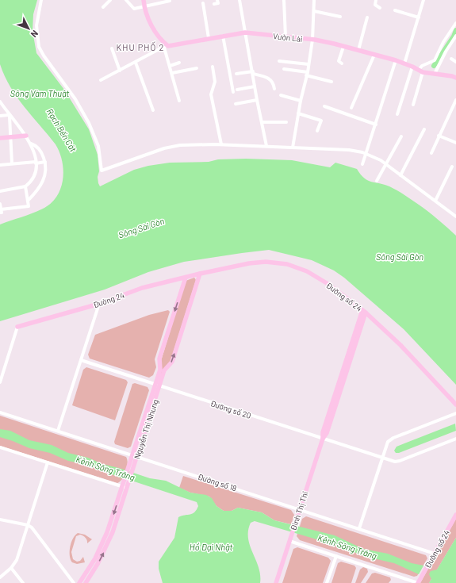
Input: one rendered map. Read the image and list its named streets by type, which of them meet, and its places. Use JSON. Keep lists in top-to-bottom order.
{
  "streets": {
    "street": [
      "Vườn Lài",
      "Đường số 24",
      "Đường 24",
      "Đường số 20",
      "Nguyễn Thị Nhung",
      "Đường số 18",
      "Đinh Thị Thi"
    ]
  },
  "crossings": [
    ["Đường số 24", "Đường 24"],
    ["Đường số 24", "Nguyễn Thị Nhung"],
    ["Đường số 24", "Đường số 18"],
    ["Đường số 24", "Đinh Thị Thi"],
    ["Đường 24", "Nguyễn Thị Nhung"],
    ["Đường số 20", "Nguyễn Thị Nhung"],
    ["Đường số 20", "Đinh Thị Thi"],
    ["Nguyễn Thị Nhung", "Đường số 18"],
    ["Đường số 18", "Đinh Thị Thi"]
  ],
  "districts": ["KHU PHỐ 2"],
  "water": [
    "Sông Vàm Thuật",
    "Rạch Bến Cát",
    "Sông Sài Gòn",
    "Kênh Sông Trăng",
    "Hồ Đại Nhật"
  ],
  "north": "bottom right"
}
